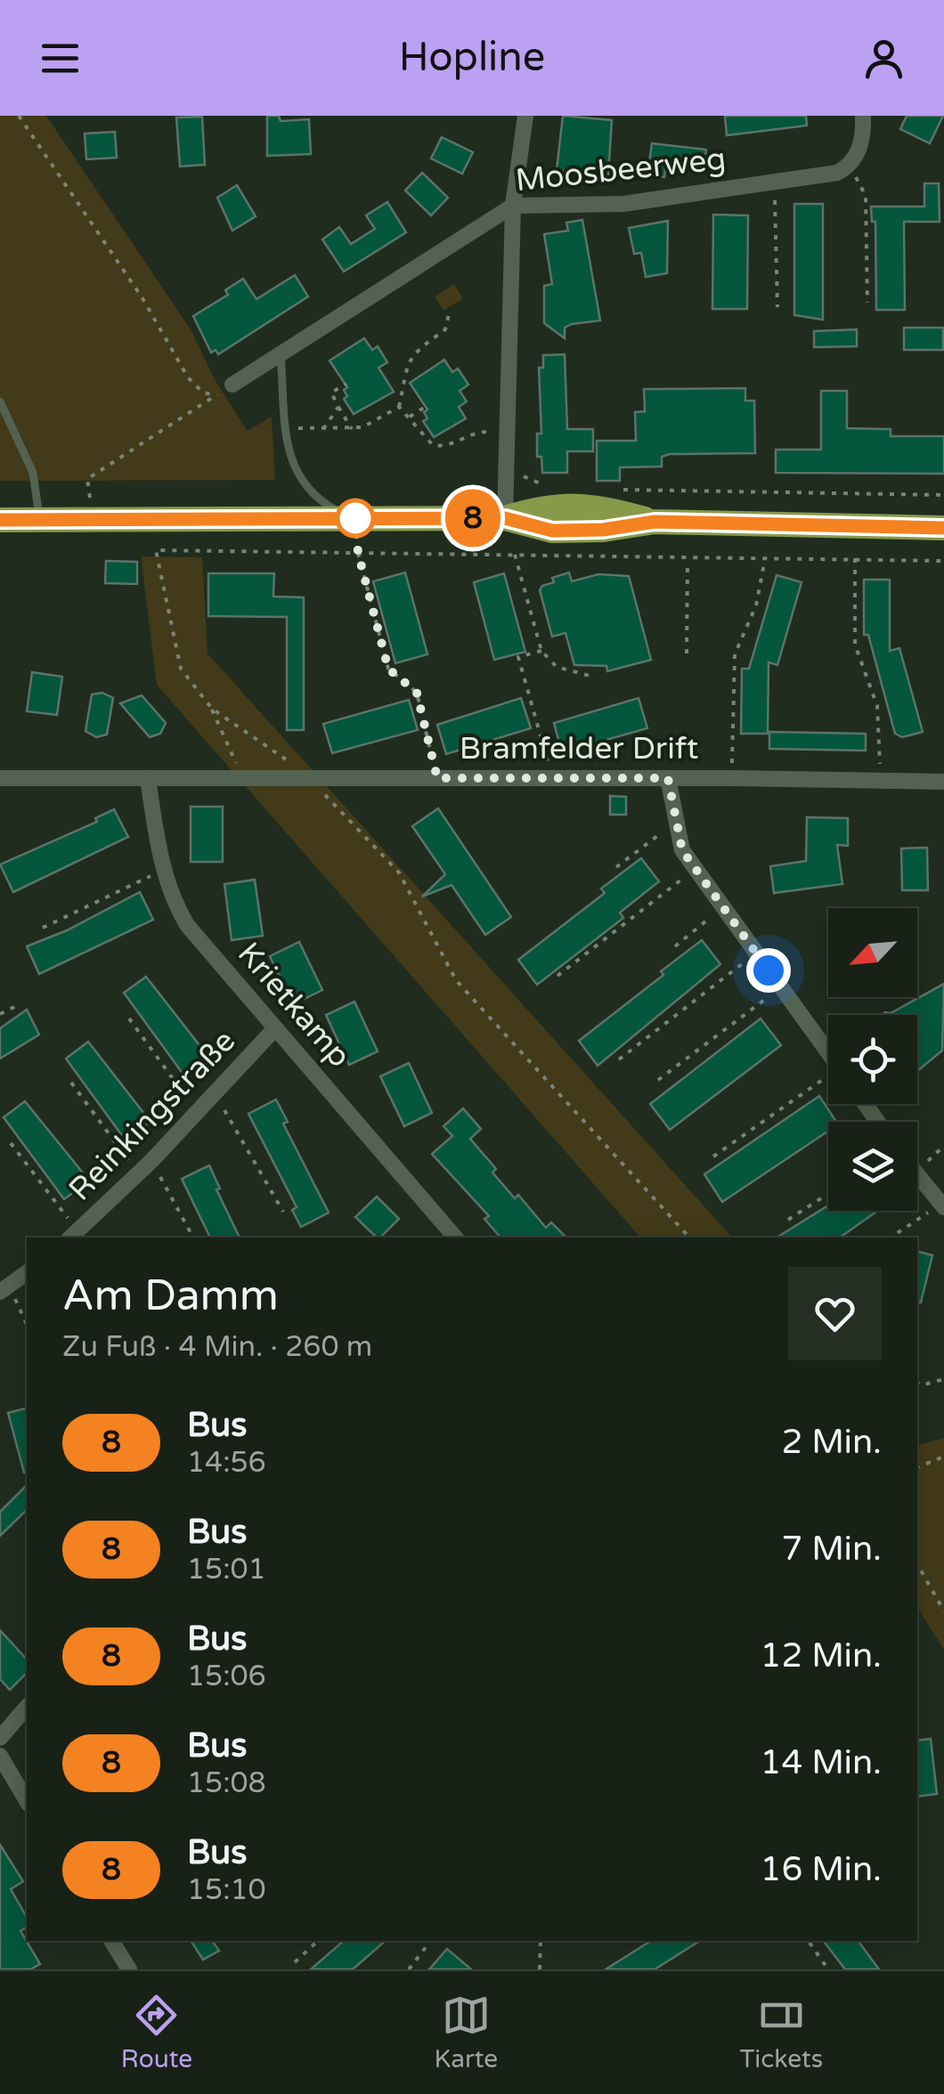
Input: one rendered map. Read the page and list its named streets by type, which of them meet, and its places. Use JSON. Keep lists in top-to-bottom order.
{
  "streets": {
    "street": [
      "Moosbeerweg",
      "Bramfelder Drift",
      "Krietkamp",
      "Reinkingstraße"
    ]
  },
  "crossings": [
    ["Bramfelder Drift", "Krietkamp"],
    ["Krietkamp", "Reinkingstraße"]
  ],
  "lines": ["bus line 8"],
  "north": "bottom left",
  "page": {
    "header": "Hopline",
    "on_map": "8",
    "heading": ["Am Damm", "Zu Fuß · 4 Min. · 260 m"],
    "list": [
      {
        "mark": "8",
        "name": "Bus",
        "note": "14:56",
        "value": "2 Min."
      },
      {
        "mark": "8",
        "name": "Bus",
        "note": "15:01",
        "value": "7 Min."
      },
      {
        "mark": "8",
        "name": "Bus",
        "note": "15:06",
        "value": "12 Min."
      },
      {
        "mark": "8",
        "name": "Bus",
        "note": "15:08",
        "value": "14 Min."
      },
      {
        "mark": "8",
        "name": "Bus",
        "note": "15:10",
        "value": "16 Min."
      }
    ],
    "tabs": ["Route", "Karte", "Tickets"]
  }
}
